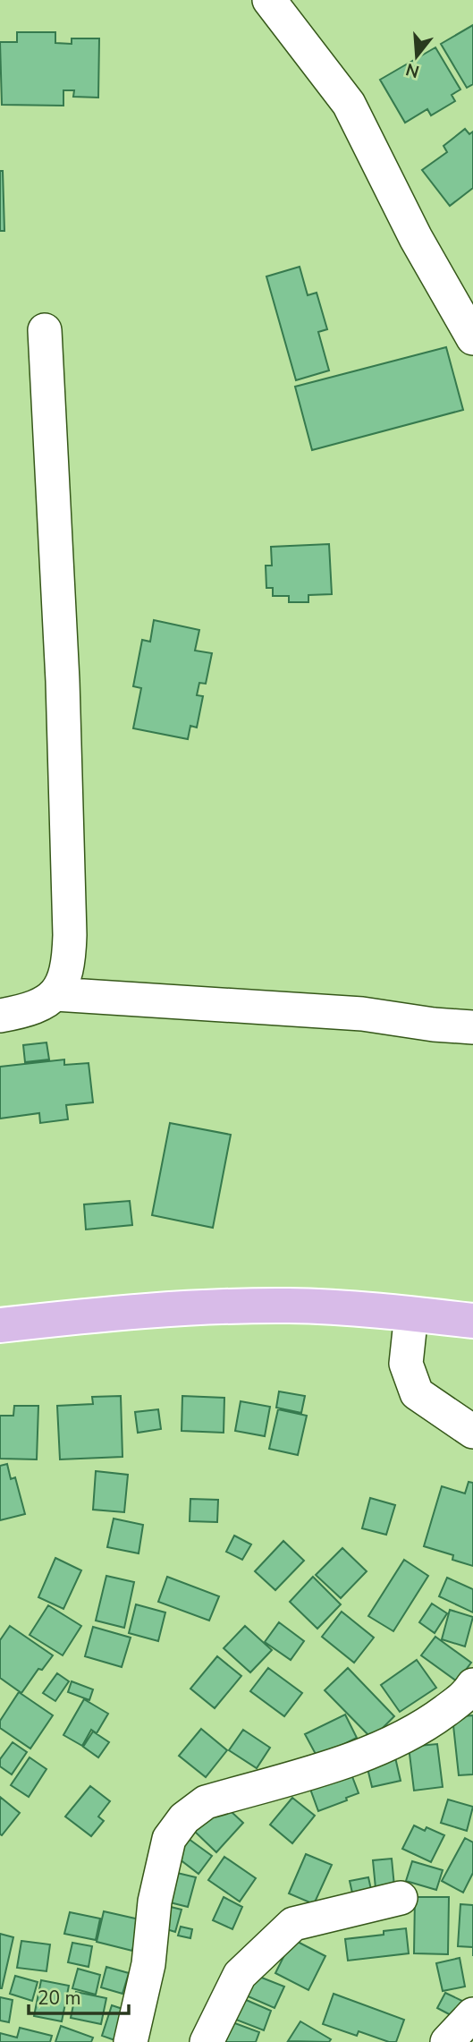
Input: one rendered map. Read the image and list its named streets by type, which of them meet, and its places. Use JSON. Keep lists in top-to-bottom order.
{
  "scale_bar": "20 m",
  "north": "bottom"
}
